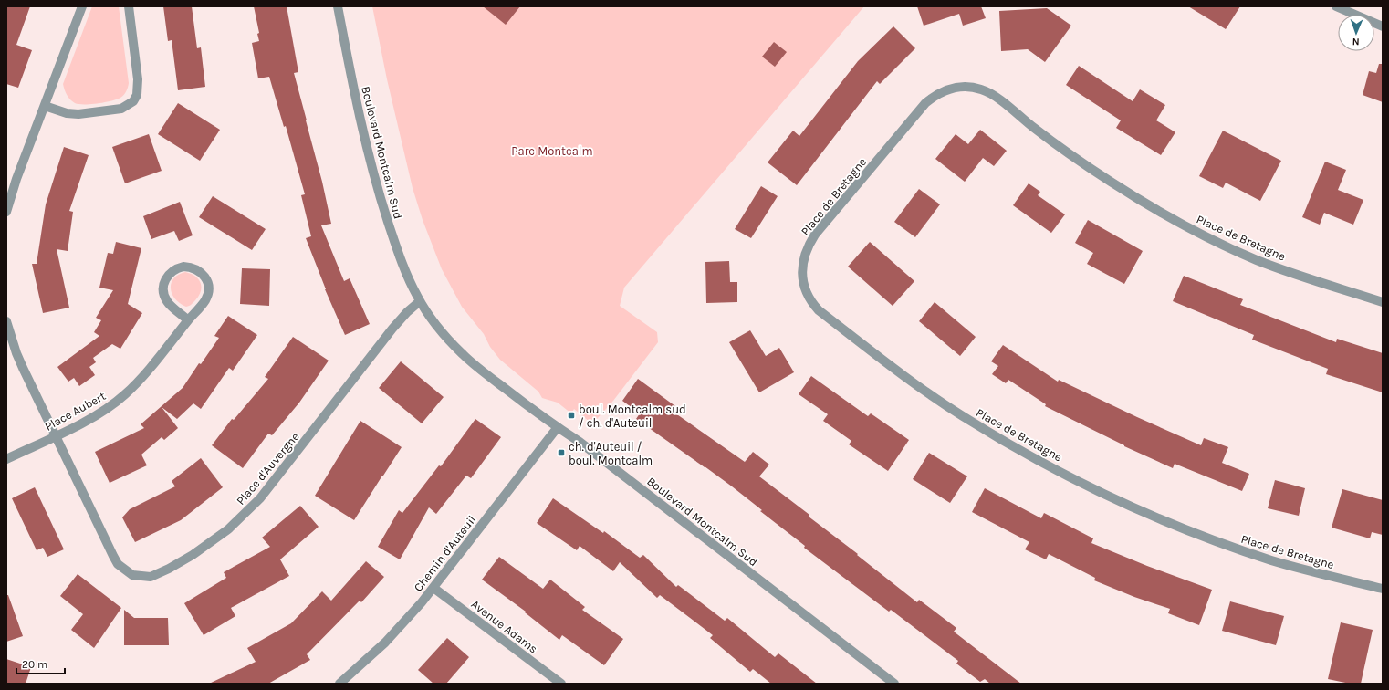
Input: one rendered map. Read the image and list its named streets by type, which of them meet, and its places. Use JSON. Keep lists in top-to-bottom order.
{
  "streets": {
    "street": [
      "Boulevard Montcalm Sud",
      "Place de Bretagne",
      "Place Aubert",
      "Place d'Auvergne",
      "Chemin d'Auteuil",
      "Avenue Adams"
    ]
  },
  "crossings": [
    ["Boulevard Montcalm Sud", "Place d'Auvergne"],
    ["Boulevard Montcalm Sud", "Chemin d'Auteuil"],
    ["Place Aubert", "Place d'Auvergne"],
    ["Chemin d'Auteuil", "Avenue Adams"]
  ],
  "parks": ["Parc Montcalm"],
  "places": {
    "transit": ["boul. Montcalm sud / ch. d'Auteuil", "ch. d'Auteuil / boul. Montcalm"]
  },
  "scale_bar": "20 m",
  "north": "bottom"
}
